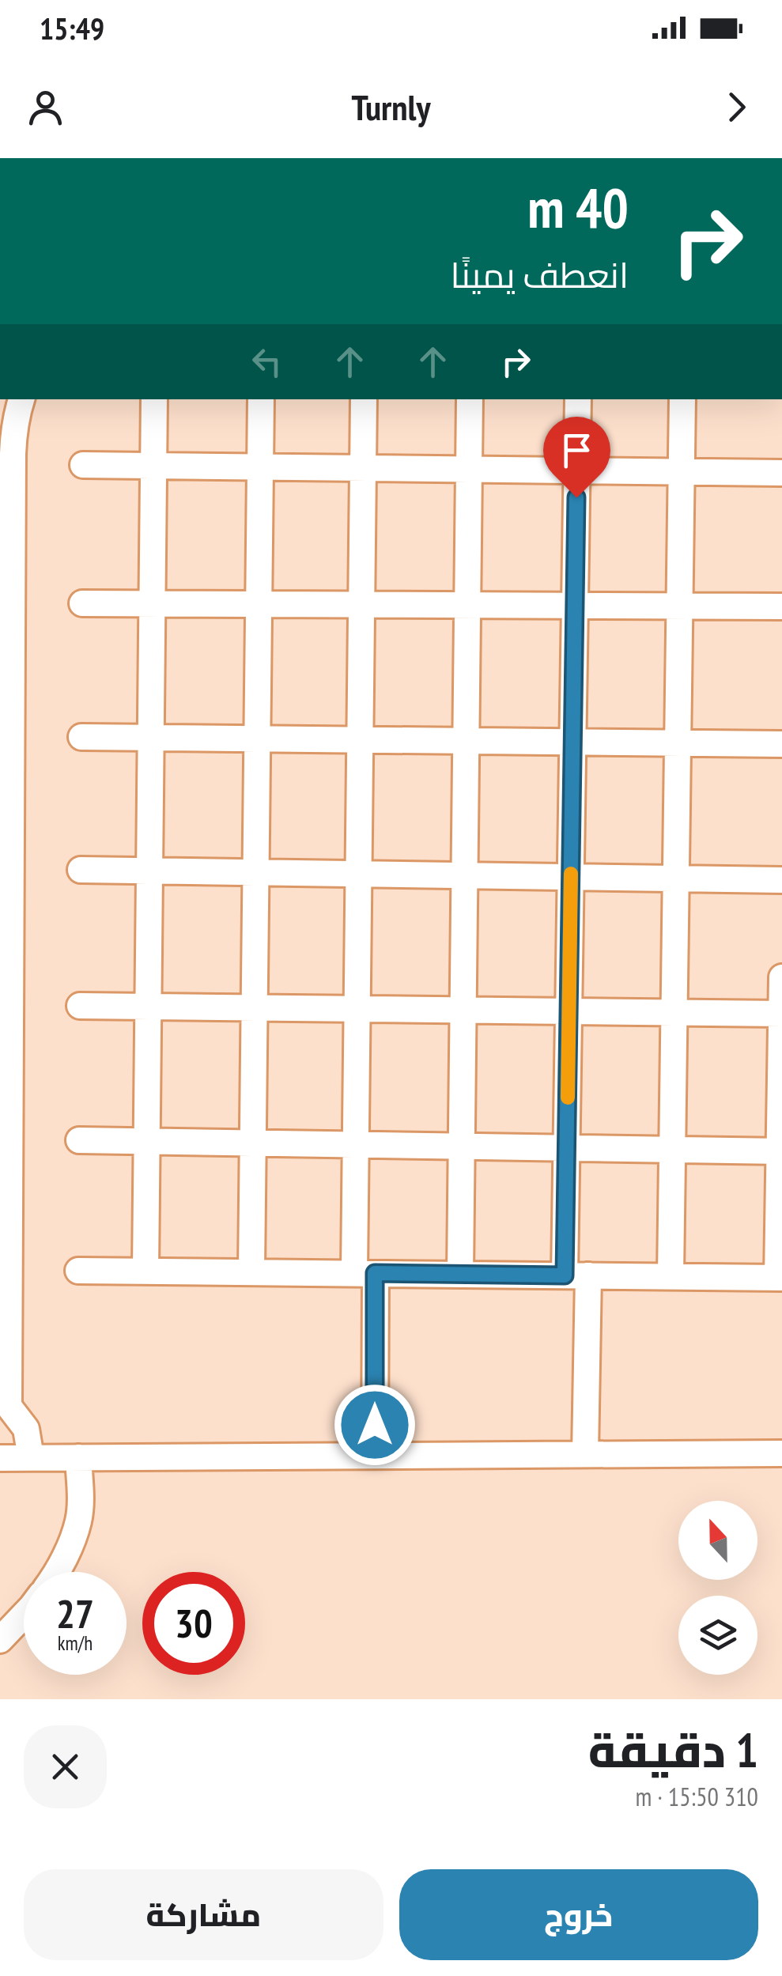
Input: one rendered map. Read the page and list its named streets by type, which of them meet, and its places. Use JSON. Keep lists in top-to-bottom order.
{
  "north": "top",
  "page": {
    "status": "15:49",
    "header": "Turnly",
    "turn": ["40 m", "انعطف يمينًا"],
    "speed": "27 km/h",
    "limit": "30",
    "heading": ["1 دقيقة", "310 m · 15:50"],
    "buttons": ["خروج", "مشاركة"]
  }
}
